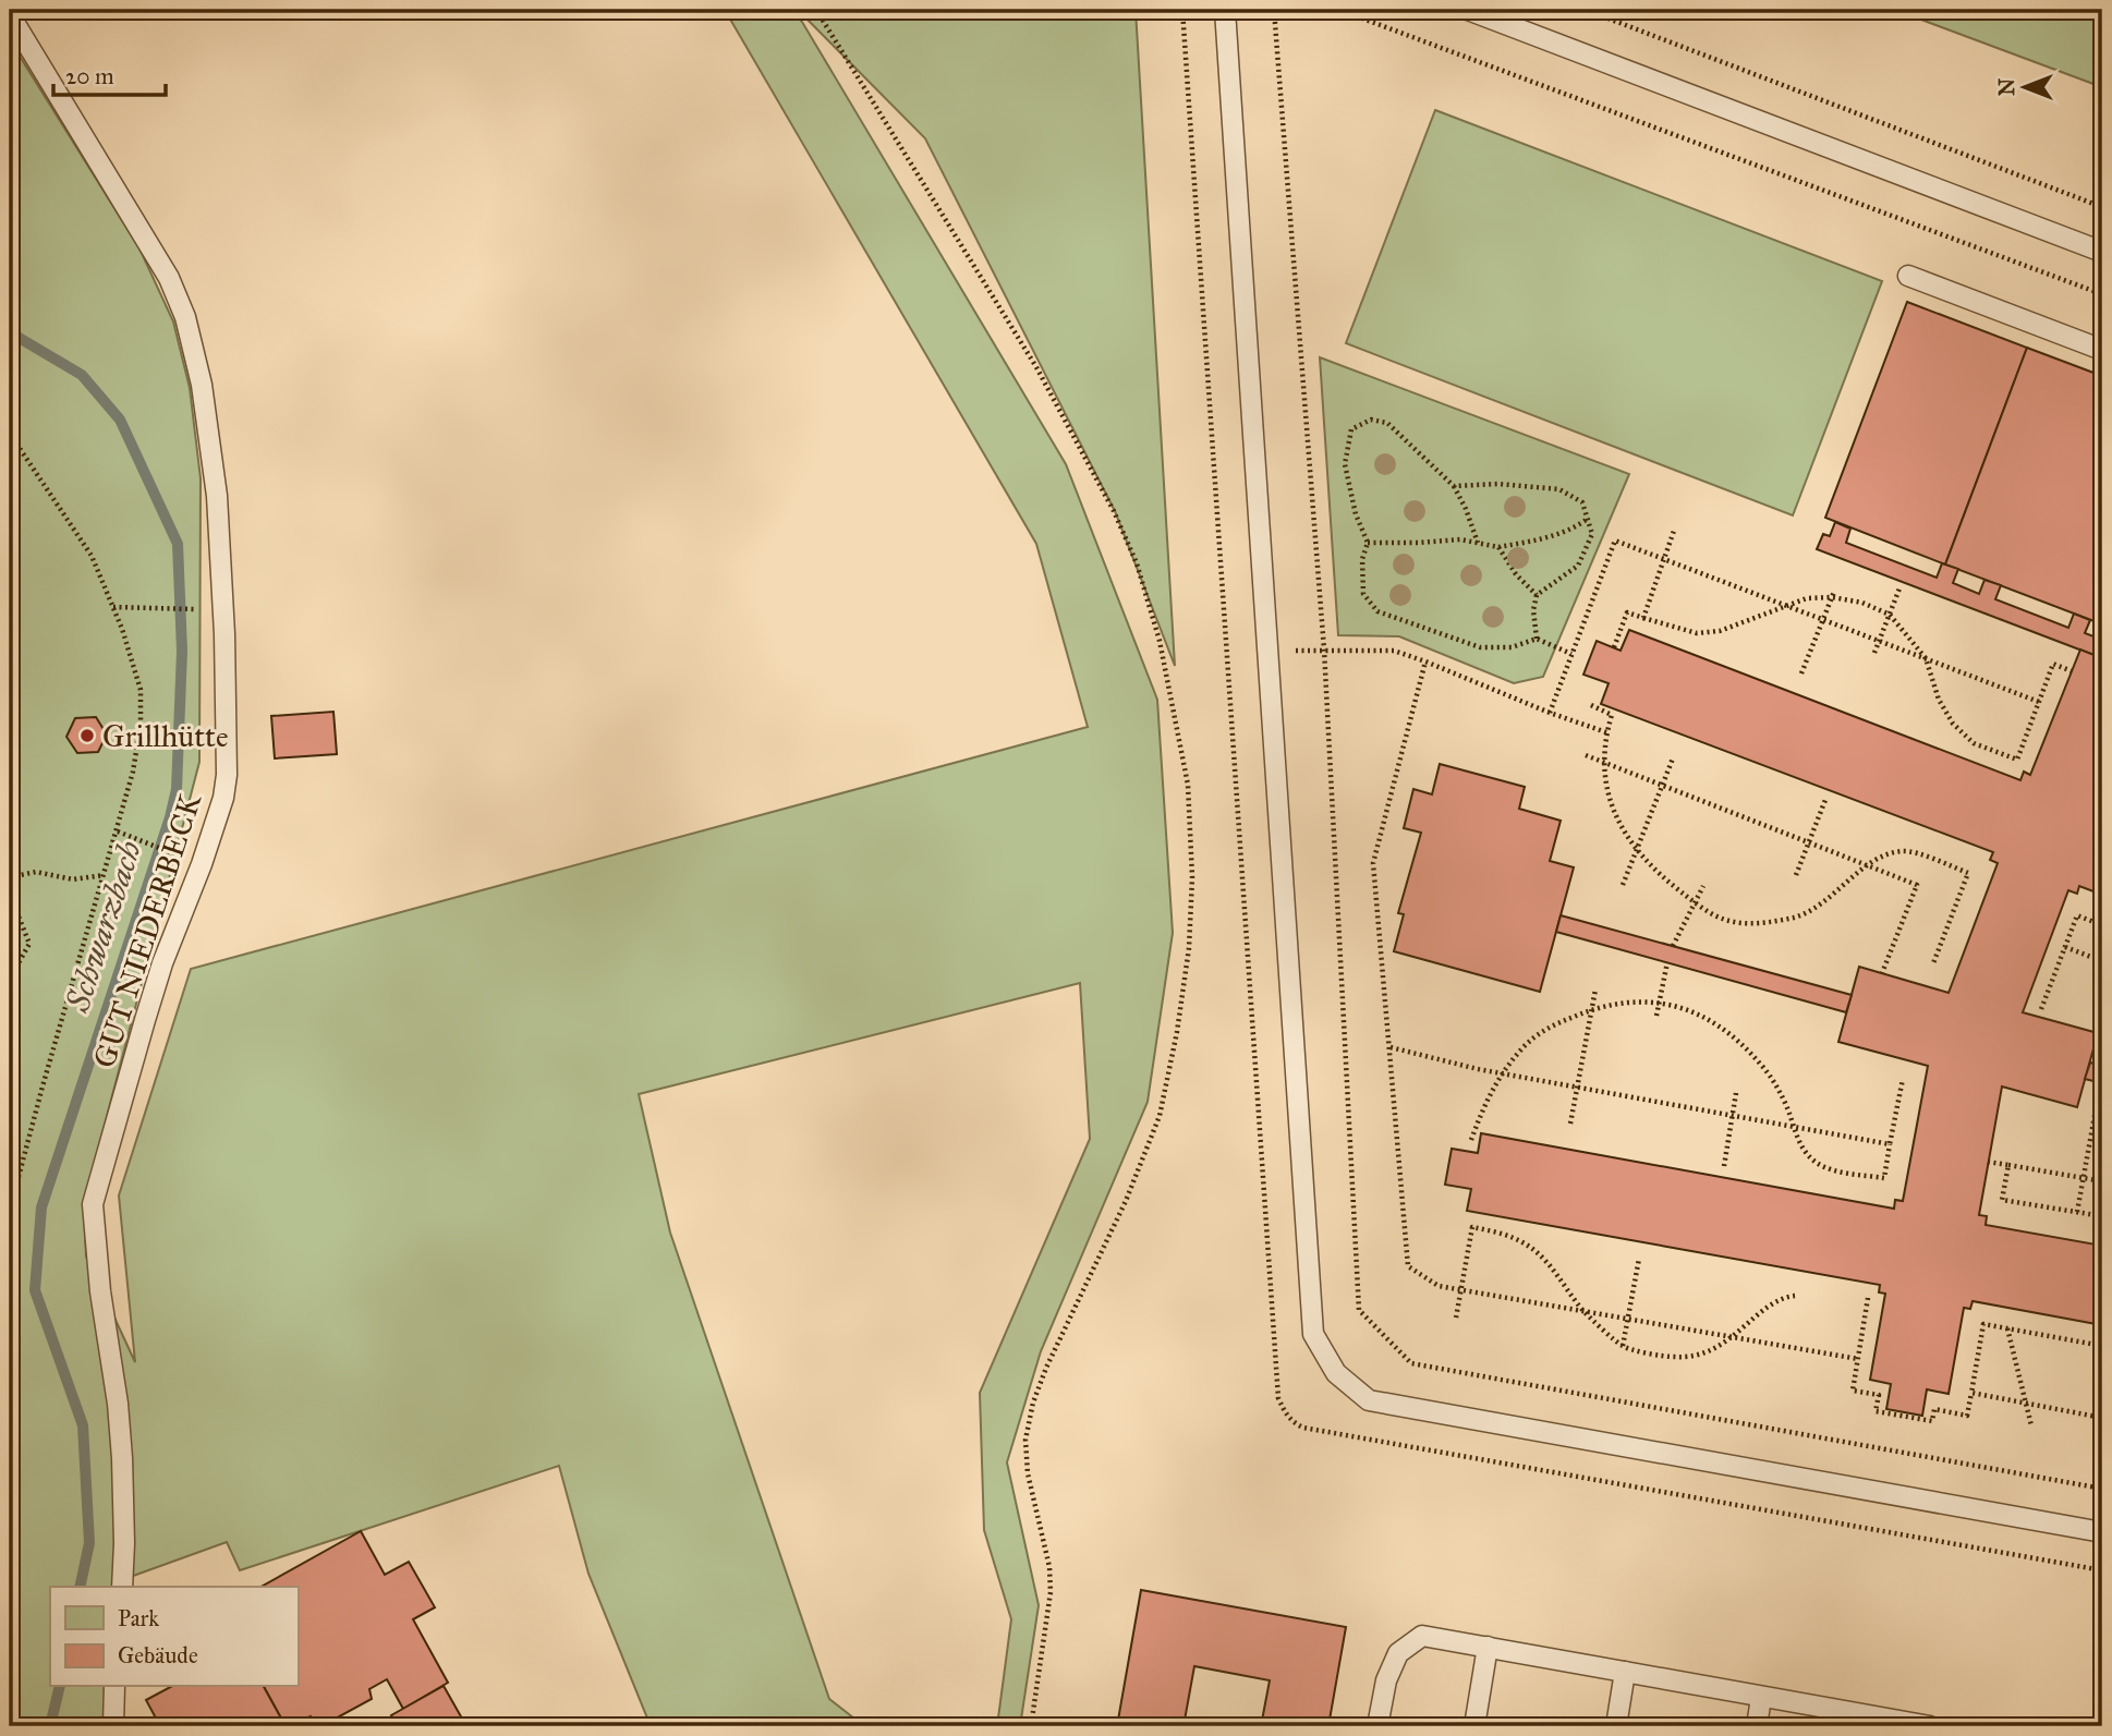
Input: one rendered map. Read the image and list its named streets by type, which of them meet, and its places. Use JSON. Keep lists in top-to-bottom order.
{
  "streets": {
    "lane": ["GUT NIEDERBECK"]
  },
  "water": ["Schwarzbach"],
  "places": ["Grillhütte"],
  "legend": ["Park", "Gebäude"],
  "scale_bar": "20 m",
  "north": "left"
}
